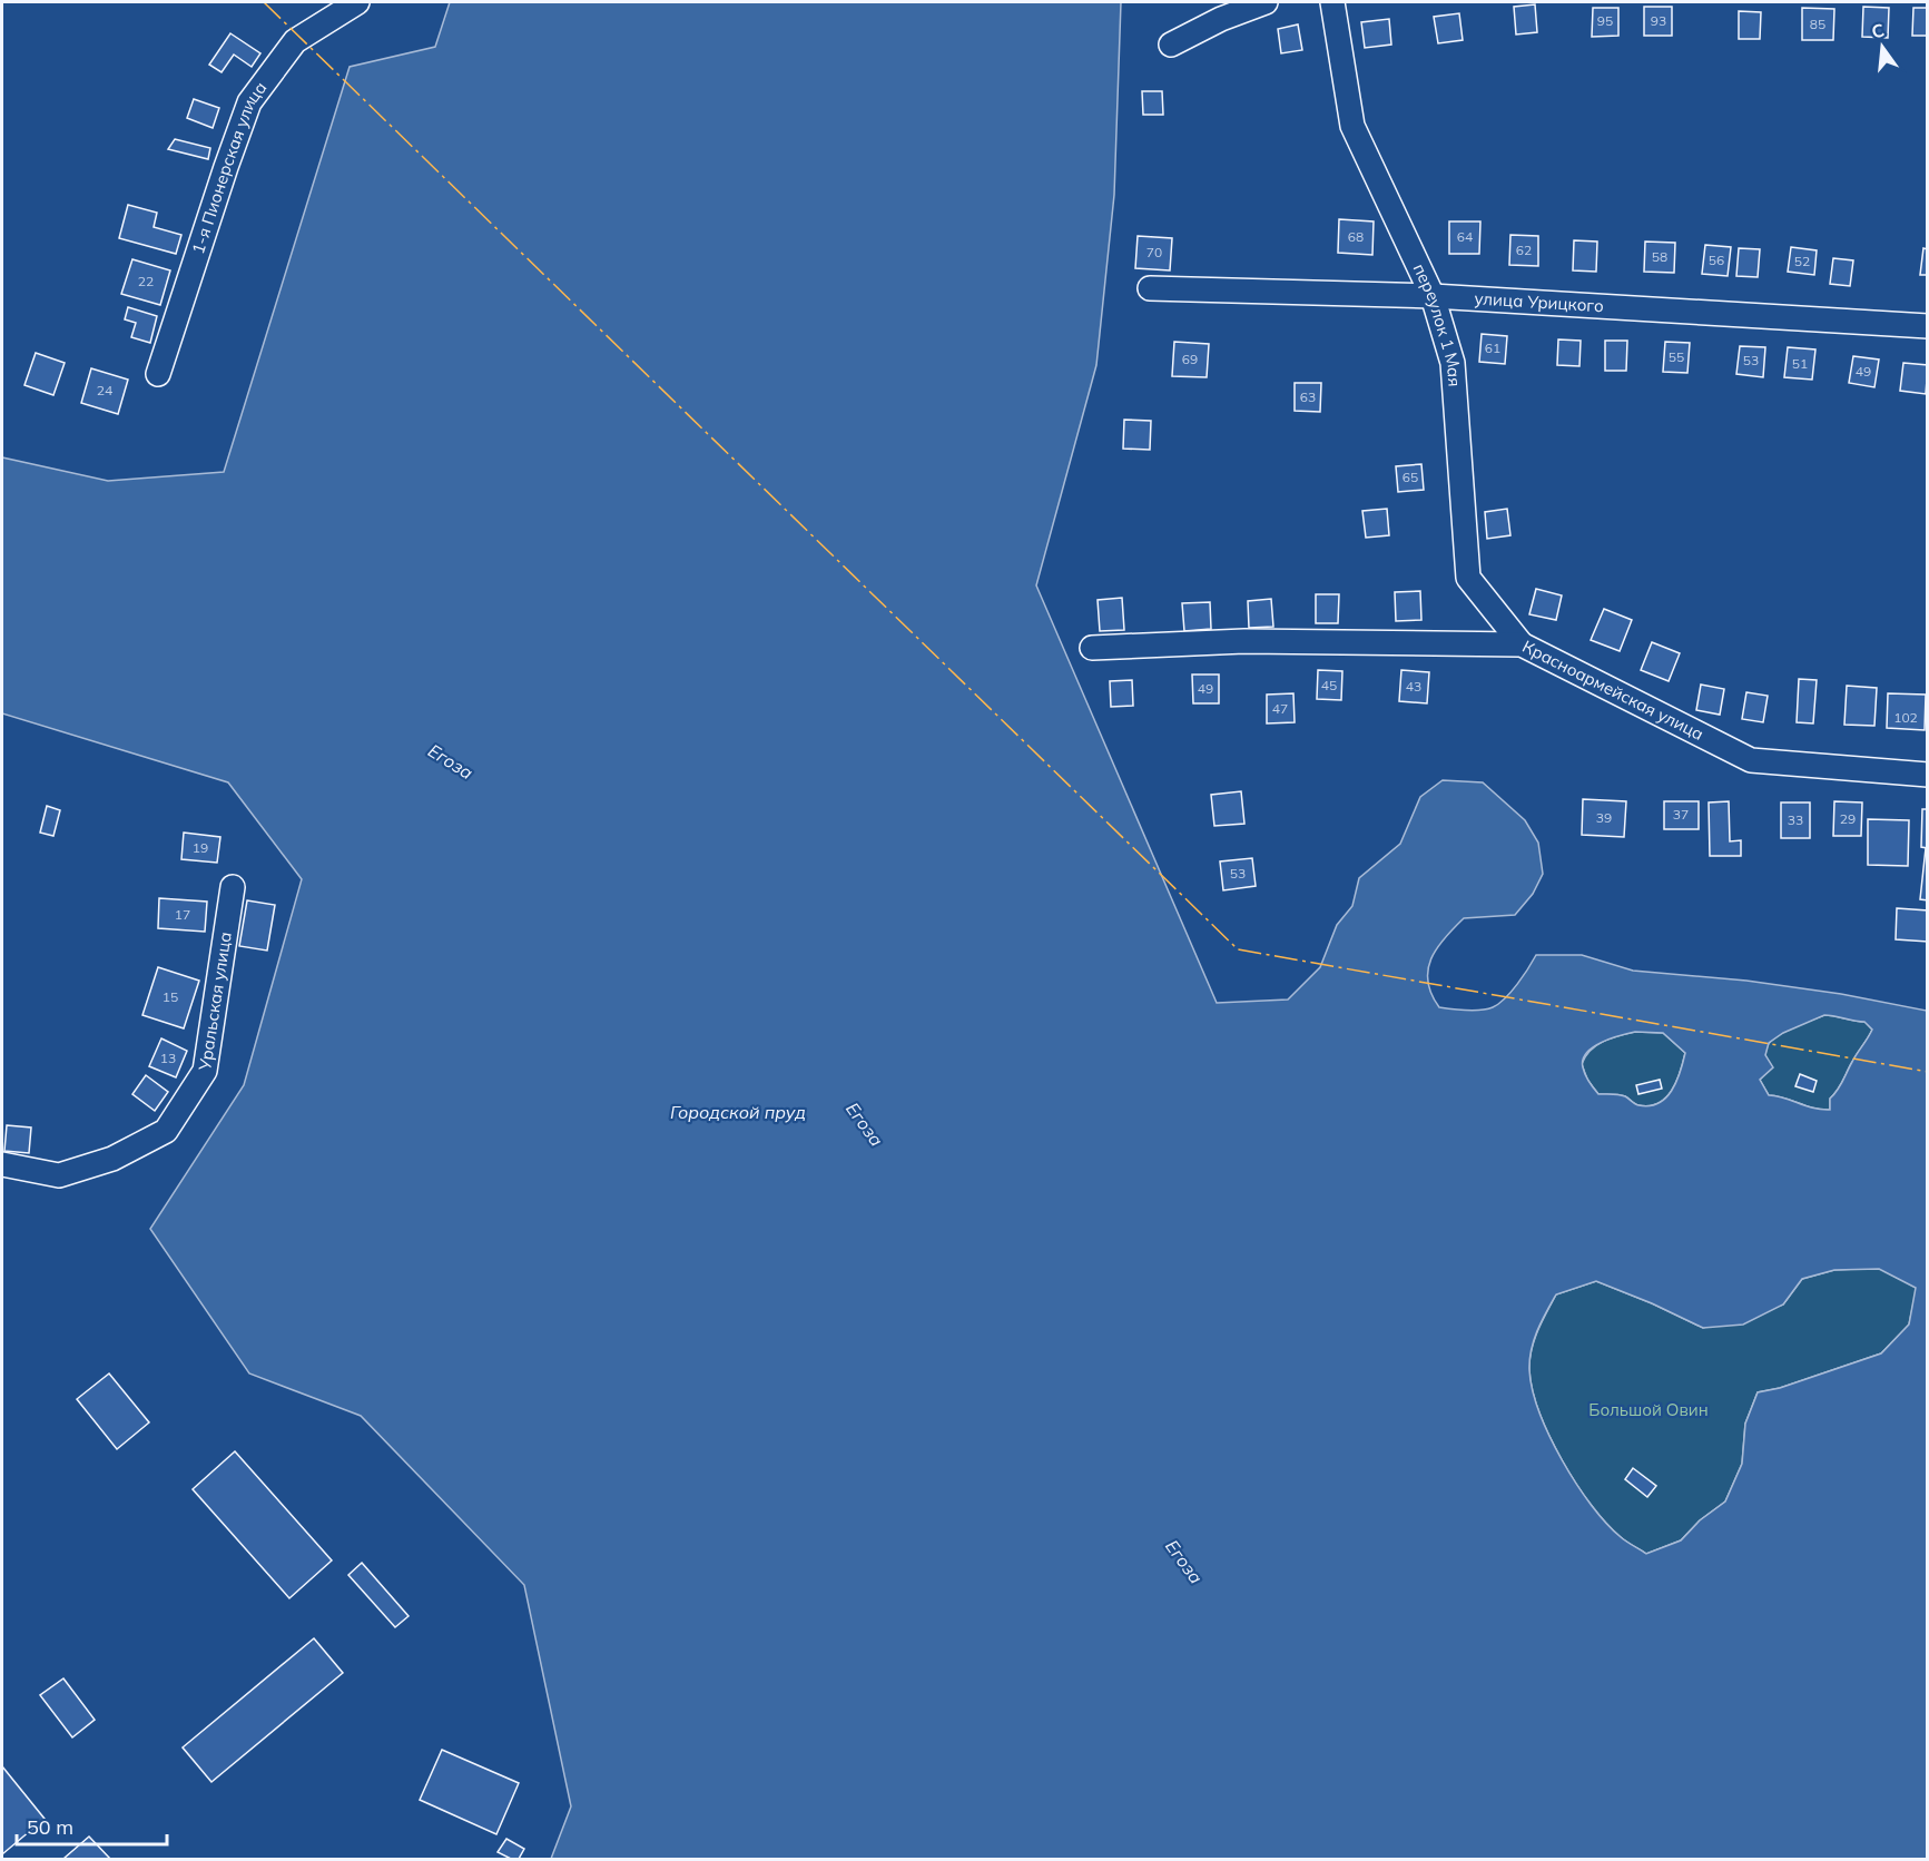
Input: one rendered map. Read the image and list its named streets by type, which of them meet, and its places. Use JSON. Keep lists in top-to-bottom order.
{
  "streets": {
    "street": [
      "1-я Пионерская улица",
      "улица Урицкого",
      "переулок 1 Мая",
      "Красноармейская улица",
      "Уральская улица"
    ]
  },
  "crossings": [
    ["улица Урицкого", "переулок 1 Мая"],
    ["переулок 1 Мая", "Красноармейская улица"]
  ],
  "water": ["Егоза", "Городской пруд"],
  "parks": ["Большой Овин"],
  "house_numbers": [
    "95",
    "93",
    "85",
    "68",
    "64",
    "62",
    "70",
    "58",
    "56",
    "52",
    "22",
    "61",
    "55",
    "69",
    "53",
    "51",
    "49",
    "24",
    "63",
    "65",
    "45",
    "43",
    "49",
    "47",
    "102",
    "37",
    "39",
    "29",
    "33",
    "19",
    "53",
    "17",
    "15",
    "13"
  ],
  "scale_bar": "50 m",
  "north": "top"
}
